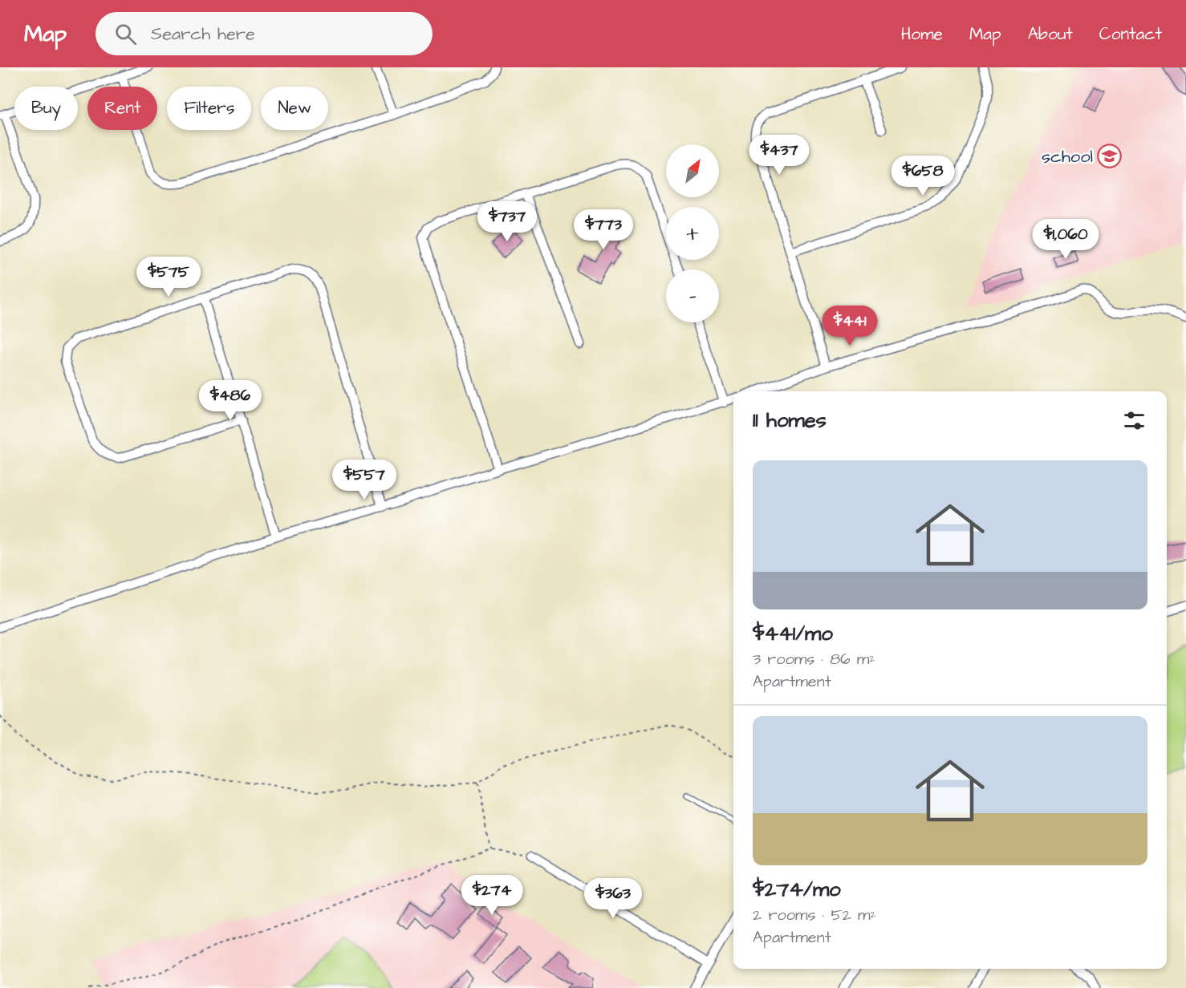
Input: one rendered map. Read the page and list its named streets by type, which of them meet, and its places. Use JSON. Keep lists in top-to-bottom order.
{
  "places": {
    "school or university": ["school"]
  },
  "north": "top right",
  "page": {
    "header": "Map",
    "search": "Search here",
    "nav": [
      "Home",
      "Map",
      "About",
      "Contact"
    ],
    "chip": [
      "Buy",
      "Rent",
      "Filters",
      "New"
    ],
    "price": [
      "$437",
      "$658",
      "$737",
      "$773",
      "$1,060",
      "$575",
      "$441",
      "$486",
      "$557",
      "$274",
      "$363"
    ],
    "map_buttons": ["+", "−"],
    "heading": "11 homes",
    "list": [
      {
        "name": "$441/mo",
        "note": "3 rooms · 86 m² · Apartment"
      },
      {
        "name": "$274/mo",
        "note": "2 rooms · 52 m² · Apartment"
      }
    ]
  }
}
